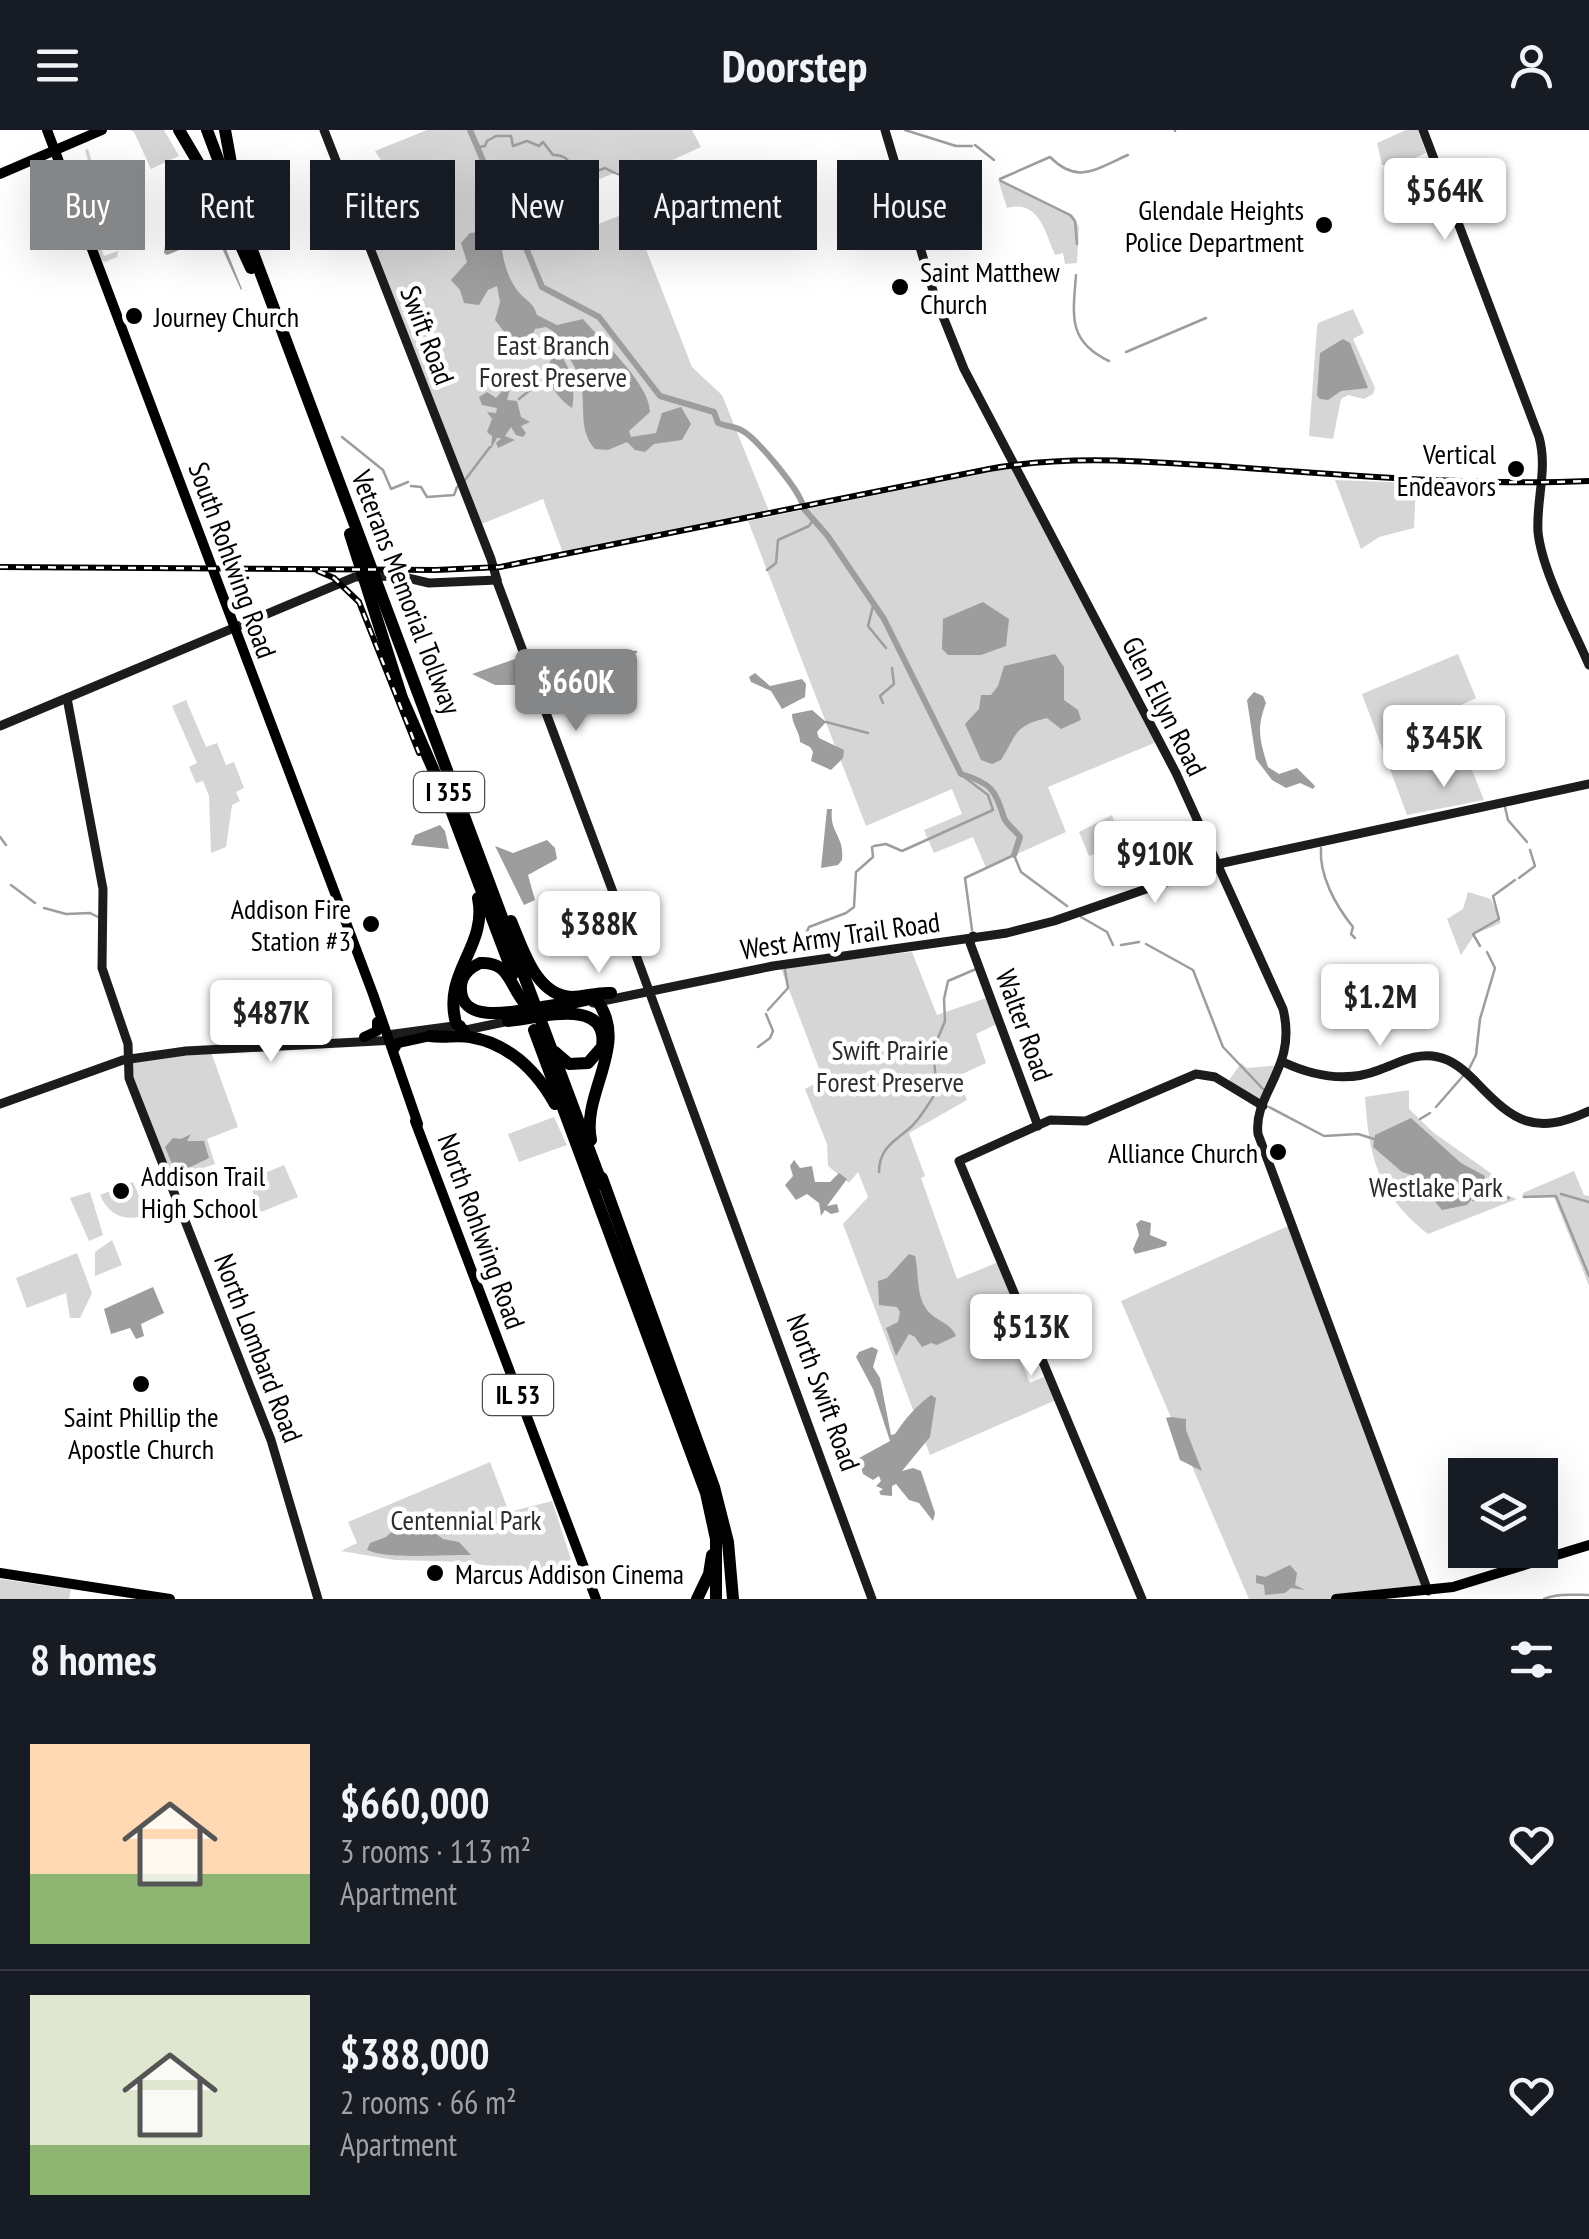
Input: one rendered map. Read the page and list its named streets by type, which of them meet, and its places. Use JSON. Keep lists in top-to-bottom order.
{
  "streets": {
    "highway": ["Veterans Memorial Tollway", "I 355"],
    "main road": ["South Rohlwing Road", "North Rohlwing Road", "IL 53"],
    "street": [
      "Swift Road",
      "Glen Ellyn Road",
      "West Army Trail Road",
      "Walter Road",
      "North Lombard Road",
      "North Swift Road"
    ]
  },
  "crossings": [
    ["Swift Road", "North Swift Road"],
    ["South Rohlwing Road", "North Rohlwing Road"],
    ["Glen Ellyn Road", "West Army Trail Road"],
    ["West Army Trail Road", "Walter Road"],
    ["West Army Trail Road", "North Rohlwing Road"],
    ["West Army Trail Road", "North Swift Road"]
  ],
  "parks": [
    "East Branch Forest Preserve",
    "Swift Prairie Forest Preserve",
    "Westlake Park",
    "Centennial Park"
  ],
  "places": [
    "Glendale Heights Police Department",
    "Saint Matthew Church",
    "Journey Church",
    "Vertical Endeavors",
    "Addison Fire Station #3",
    "Alliance Church",
    "Addison Trail High School",
    "Saint Phillip the Apostle Church",
    "Marcus Addison Cinema"
  ],
  "page": {
    "header": "Doorstep",
    "price": [
      "$564K",
      "$660K",
      "$345K",
      "$910K",
      "$388K",
      "$1.2M",
      "$487K",
      "$513K"
    ],
    "chip": [
      "Buy",
      "Rent",
      "Filters",
      "New",
      "Apartment",
      "House"
    ],
    "heading": "8 homes",
    "list": [
      {
        "name": "$660,000",
        "note": "3 rooms · 113 m² · Apartment"
      },
      {
        "name": "$388,000",
        "note": "2 rooms · 66 m² · Apartment"
      }
    ]
  }
}
